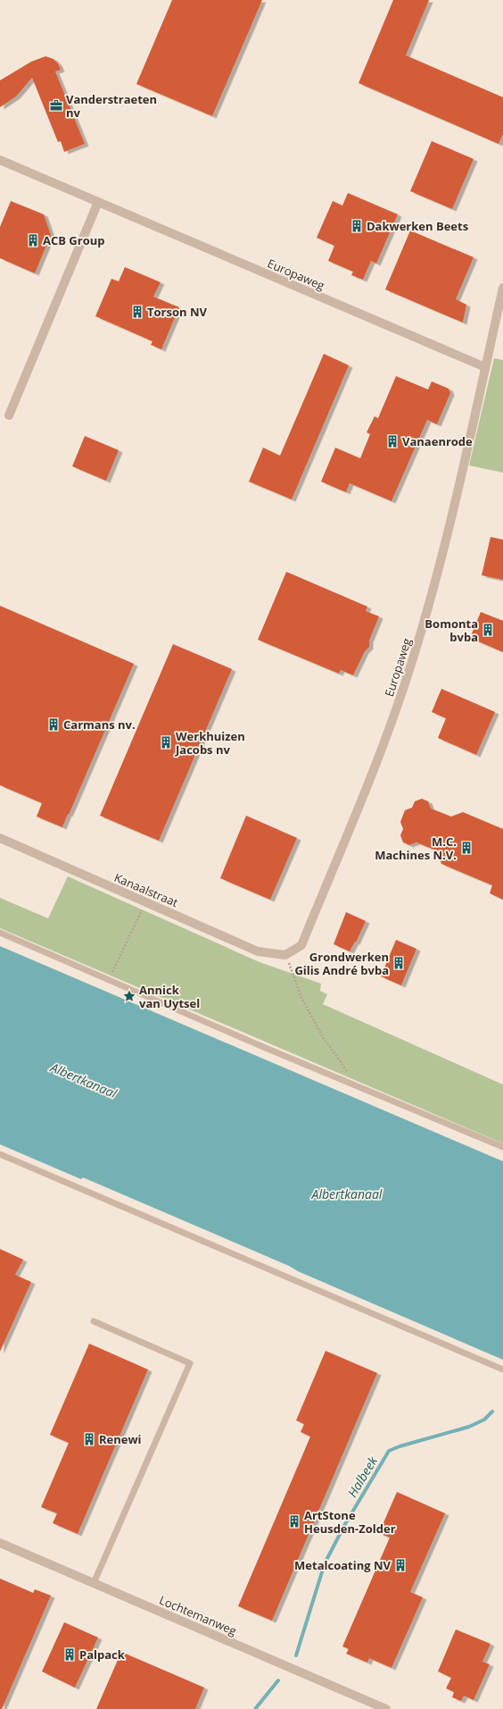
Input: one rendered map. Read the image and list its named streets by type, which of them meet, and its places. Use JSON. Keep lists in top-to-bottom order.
{
  "streets": {
    "street": ["Europaweg", "Kanaalstraat", "Lochtemanweg"]
  },
  "crossings": [
    ["Europaweg", "Kanaalstraat"]
  ],
  "water": ["Albertkanaal", "Halbeek"],
  "places": {
    "office": ["Vanderstraeten nv"],
    "building": [
      "Dakwerken Beets",
      "ACB Group",
      "Torson NV",
      "Vanaenrode",
      "Bomonta bvba",
      "Carmans nv.",
      "Werkhuizen Jacobs nv",
      "M.C. Machines N.V.",
      "Grondwerken Gilis André bvba",
      "Renewi",
      "ArtStone Heusden-Zolder",
      "Metalcoating NV",
      "Palpack"
    ],
    "place": ["Annick van Uytsel"]
  }
}
